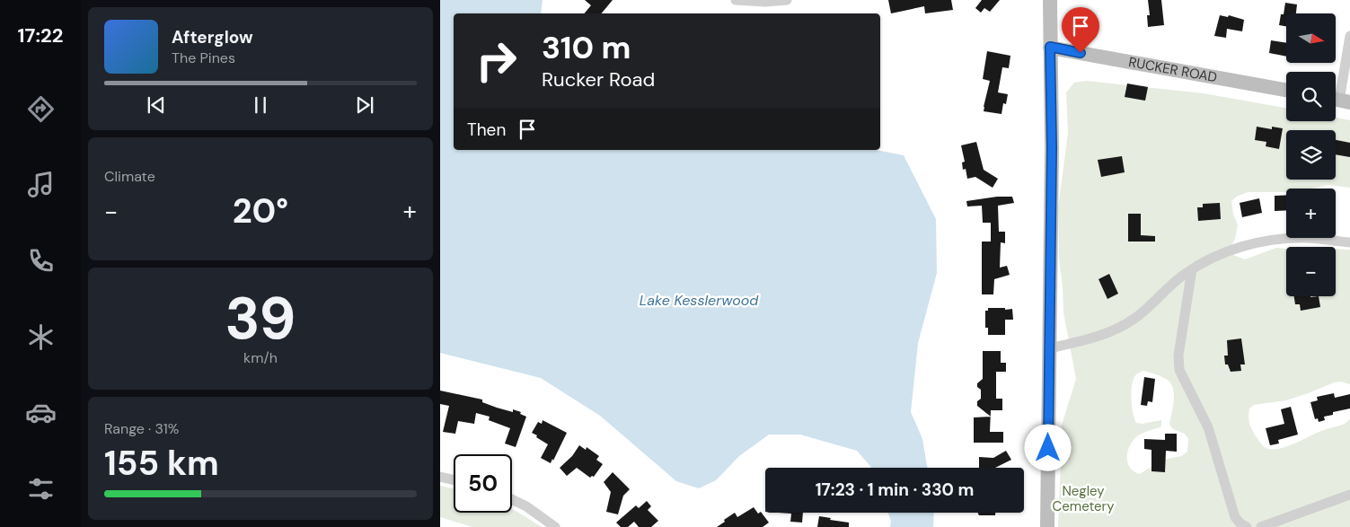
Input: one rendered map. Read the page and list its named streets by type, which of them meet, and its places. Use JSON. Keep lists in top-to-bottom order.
{
  "streets": {
    "main road": ["RUCKER ROAD"]
  },
  "water": ["Lake Kesslerwood"],
  "parks": ["Negley Cemetery"],
  "north": "right",
  "page": {
    "tabs": "17:22",
    "map_buttons": ["+", "−"],
    "turn": ["310 m", "Rucker Road"],
    "song": ["Afterglow", "The Pines"],
    "then": "Then",
    "tile": [
      "Climate",
      ["39", "km/h"],
      ["Range · 31%", "155 km"]
    ],
    "heat": ["−", "20°", "+"],
    "limit": "50",
    "trip": "17:23 · 1 min · 330 m"
  }
}
